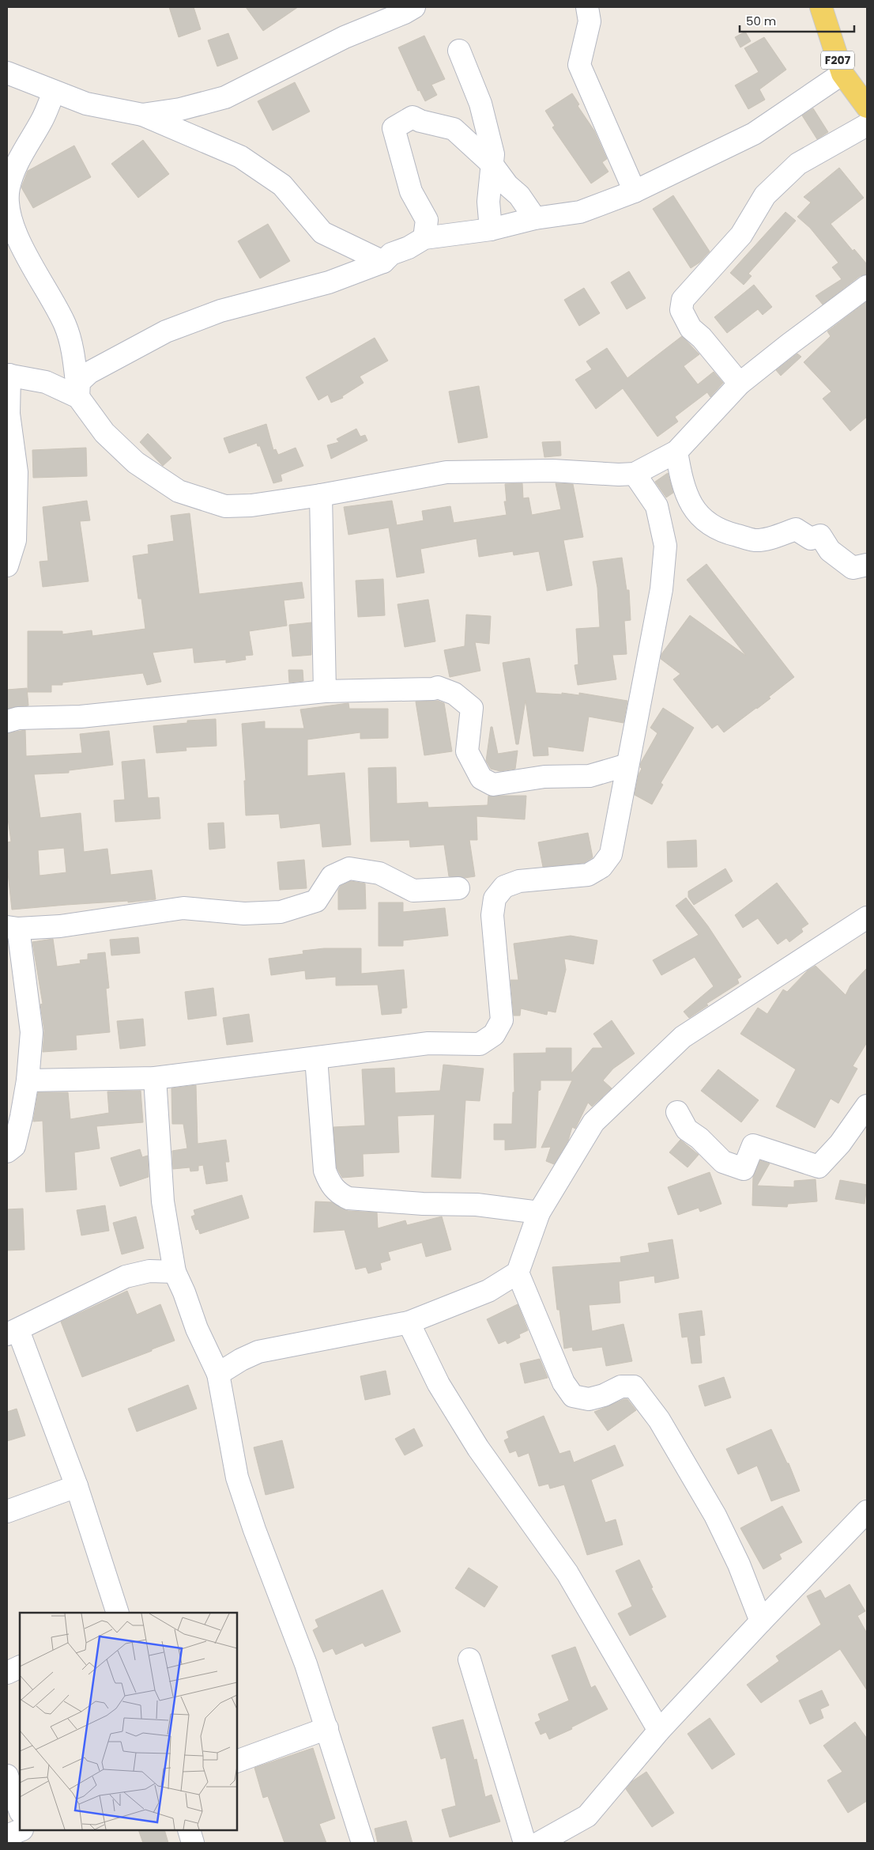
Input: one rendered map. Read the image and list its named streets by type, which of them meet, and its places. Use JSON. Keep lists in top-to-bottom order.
{
  "streets": {
    "main road": ["F207"]
  },
  "scale_bar": "50 m"
}
